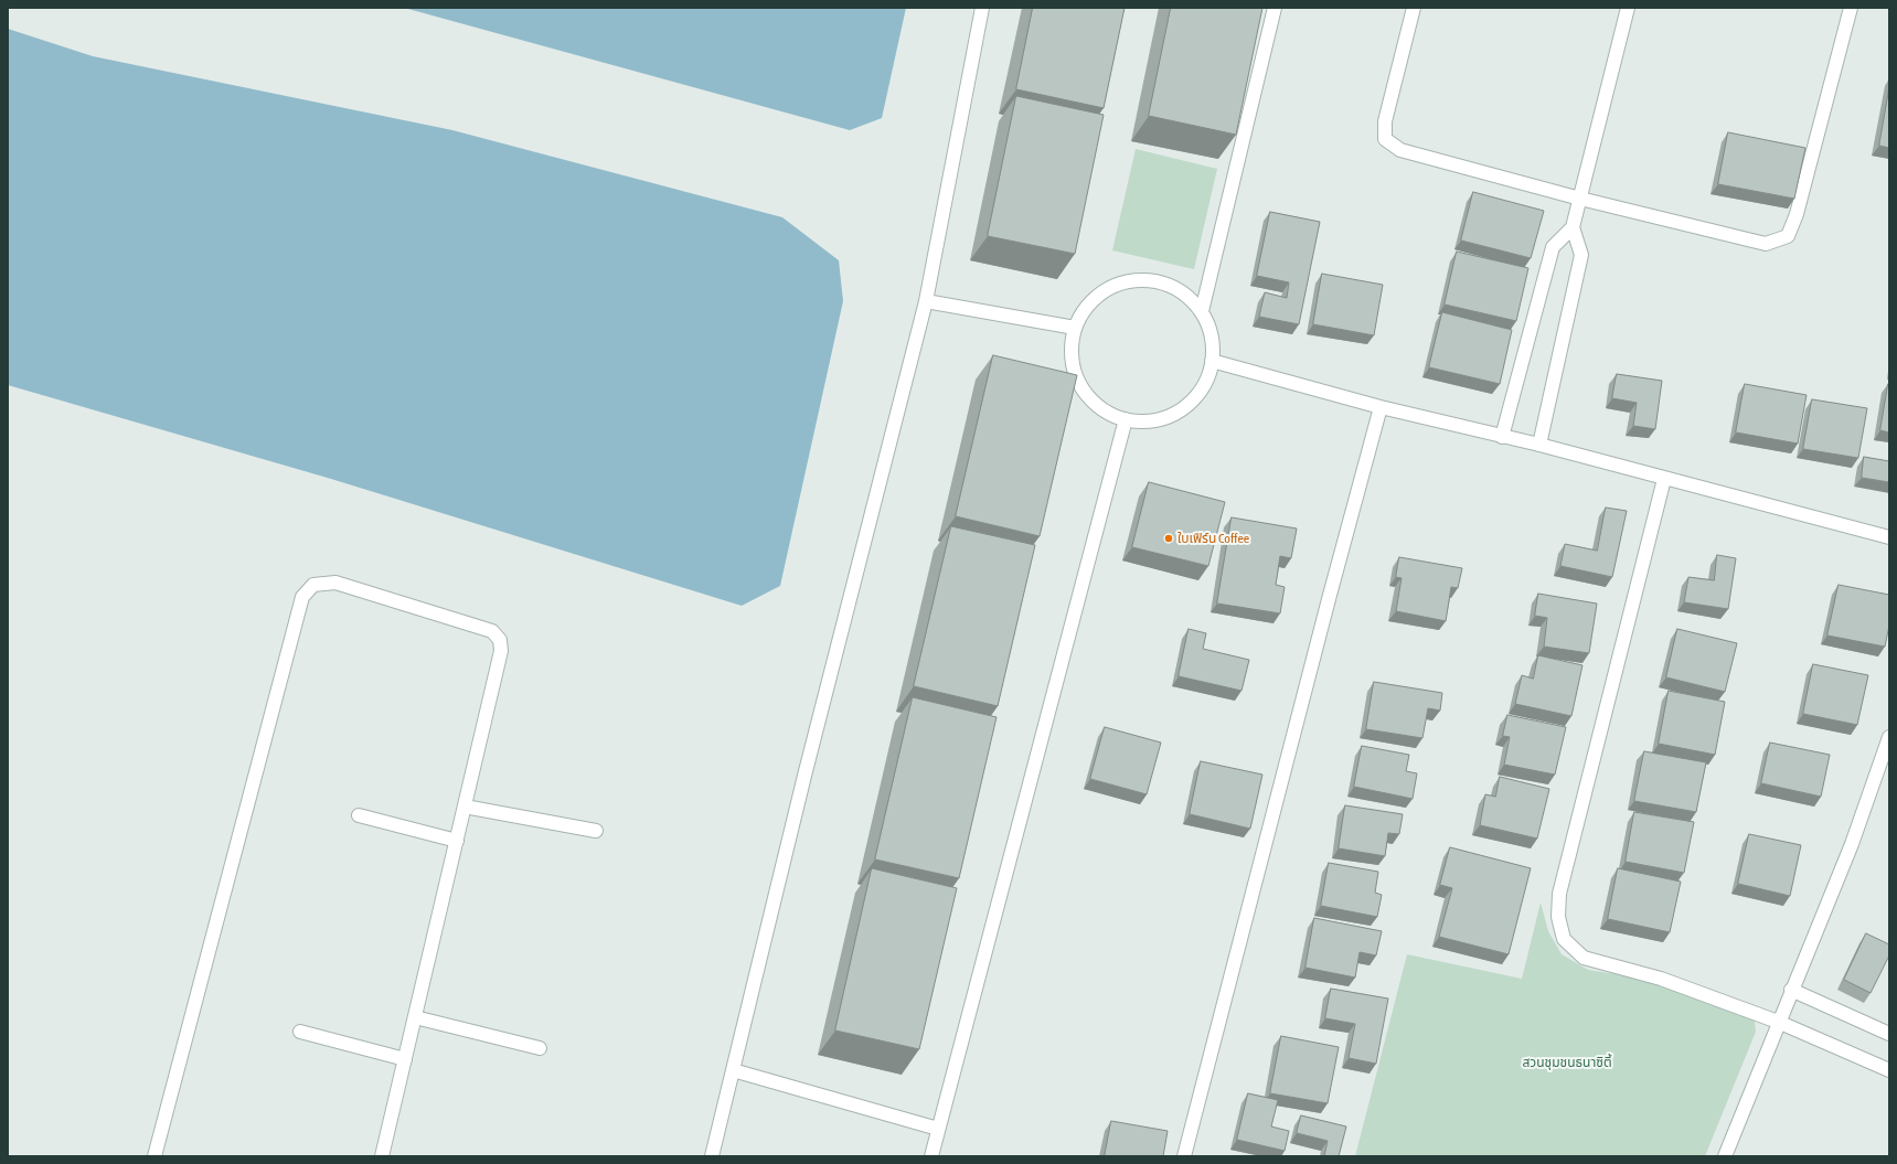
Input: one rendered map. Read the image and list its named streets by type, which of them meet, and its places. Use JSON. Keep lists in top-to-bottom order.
{
  "parks": ["สวนชุมชนธนาซิตี้"],
  "places": ["ใบเฟิร์น Coffee"]
}
